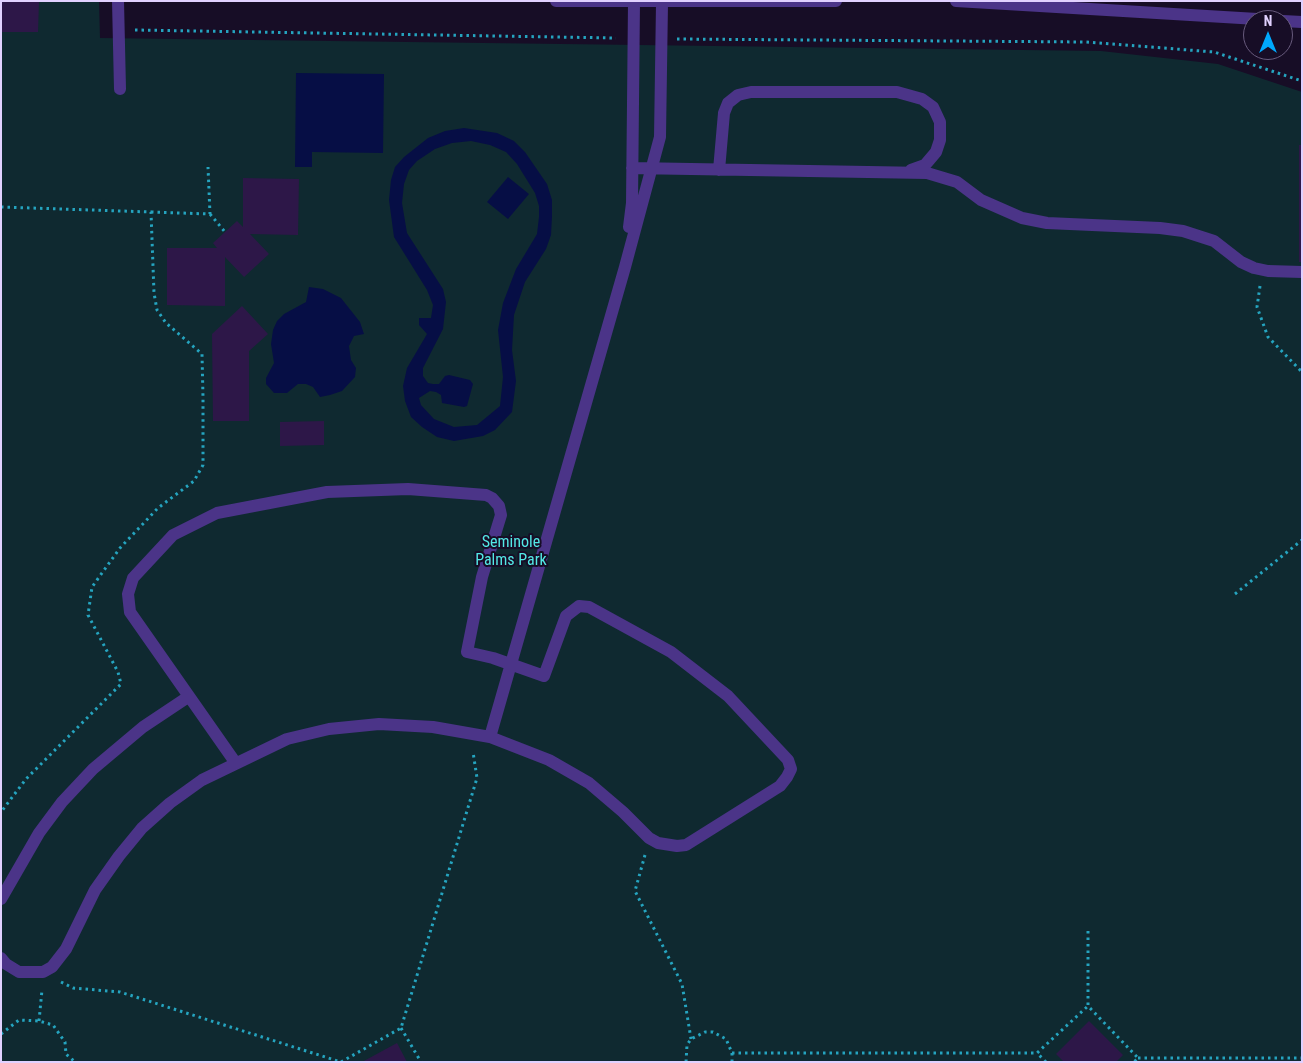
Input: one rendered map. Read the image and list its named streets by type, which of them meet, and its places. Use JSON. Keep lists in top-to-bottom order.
{
  "parks": ["Seminole Palms Park"],
  "north": "top"
}
